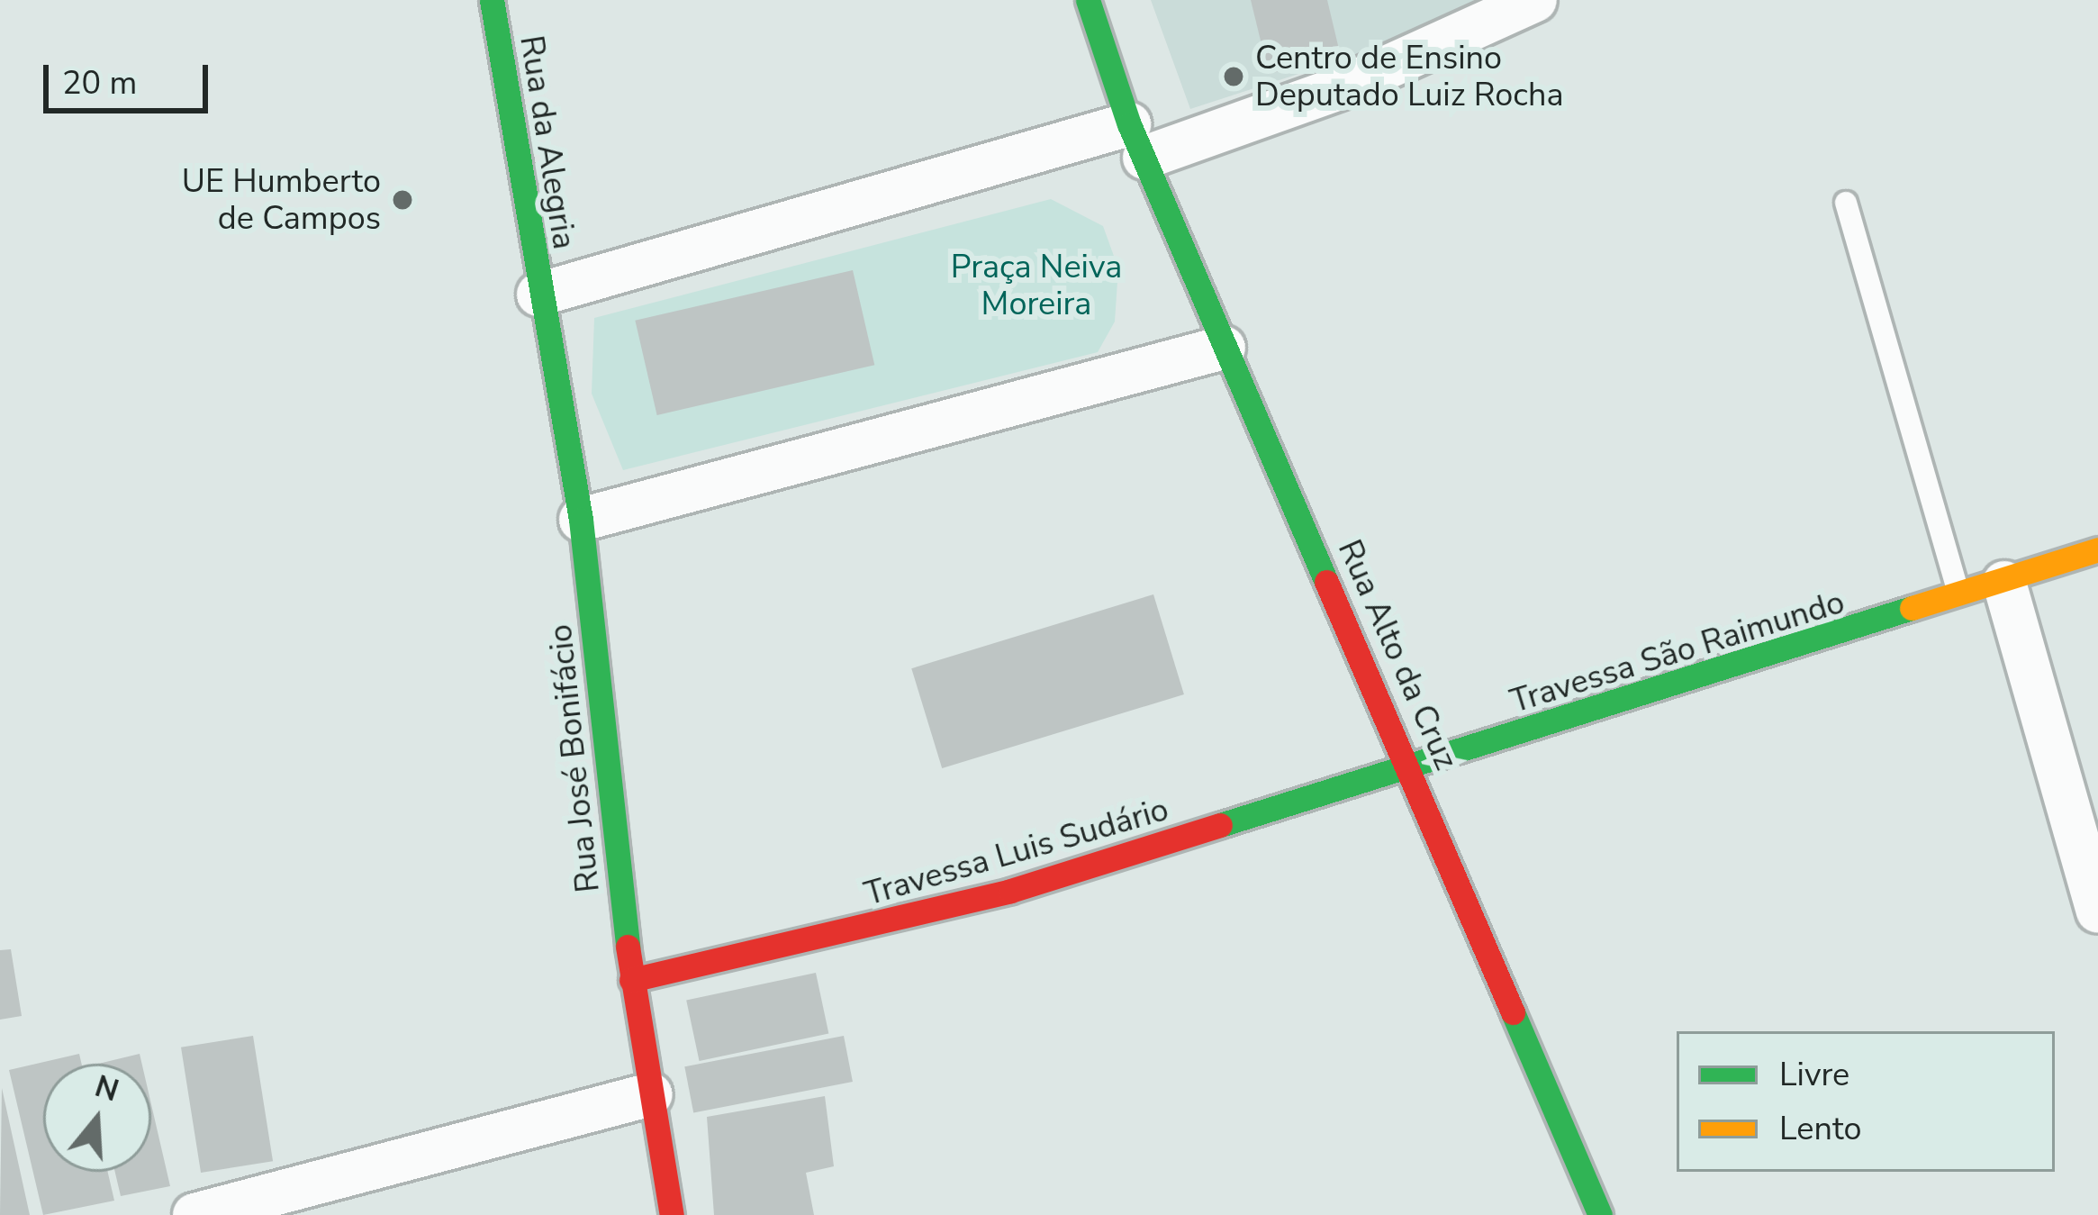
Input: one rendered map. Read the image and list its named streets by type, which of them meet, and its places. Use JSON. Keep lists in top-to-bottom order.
{
  "streets": {
    "street": [
      "Rua da Alegria",
      "Travessa São Raimundo",
      "Rua Alto da Cruz",
      "Rua José Bonifácio",
      "Travessa Luis Sudário"
    ]
  },
  "crossings": [
    ["Rua da Alegria", "Rua José Bonifácio"],
    ["Travessa São Raimundo", "Rua Alto da Cruz"],
    ["Travessa São Raimundo", "Travessa Luis Sudário"],
    ["Rua Alto da Cruz", "Travessa Luis Sudário"],
    ["Rua José Bonifácio", "Travessa Luis Sudário"]
  ],
  "parks": ["Praça Neiva Moreira"],
  "places": ["Centro de Ensino Deputado Luiz Rocha", "UE Humberto de Campos"],
  "legend": ["Livre", "Lento"],
  "scale_bar": "20 m",
  "north": "top"
}
